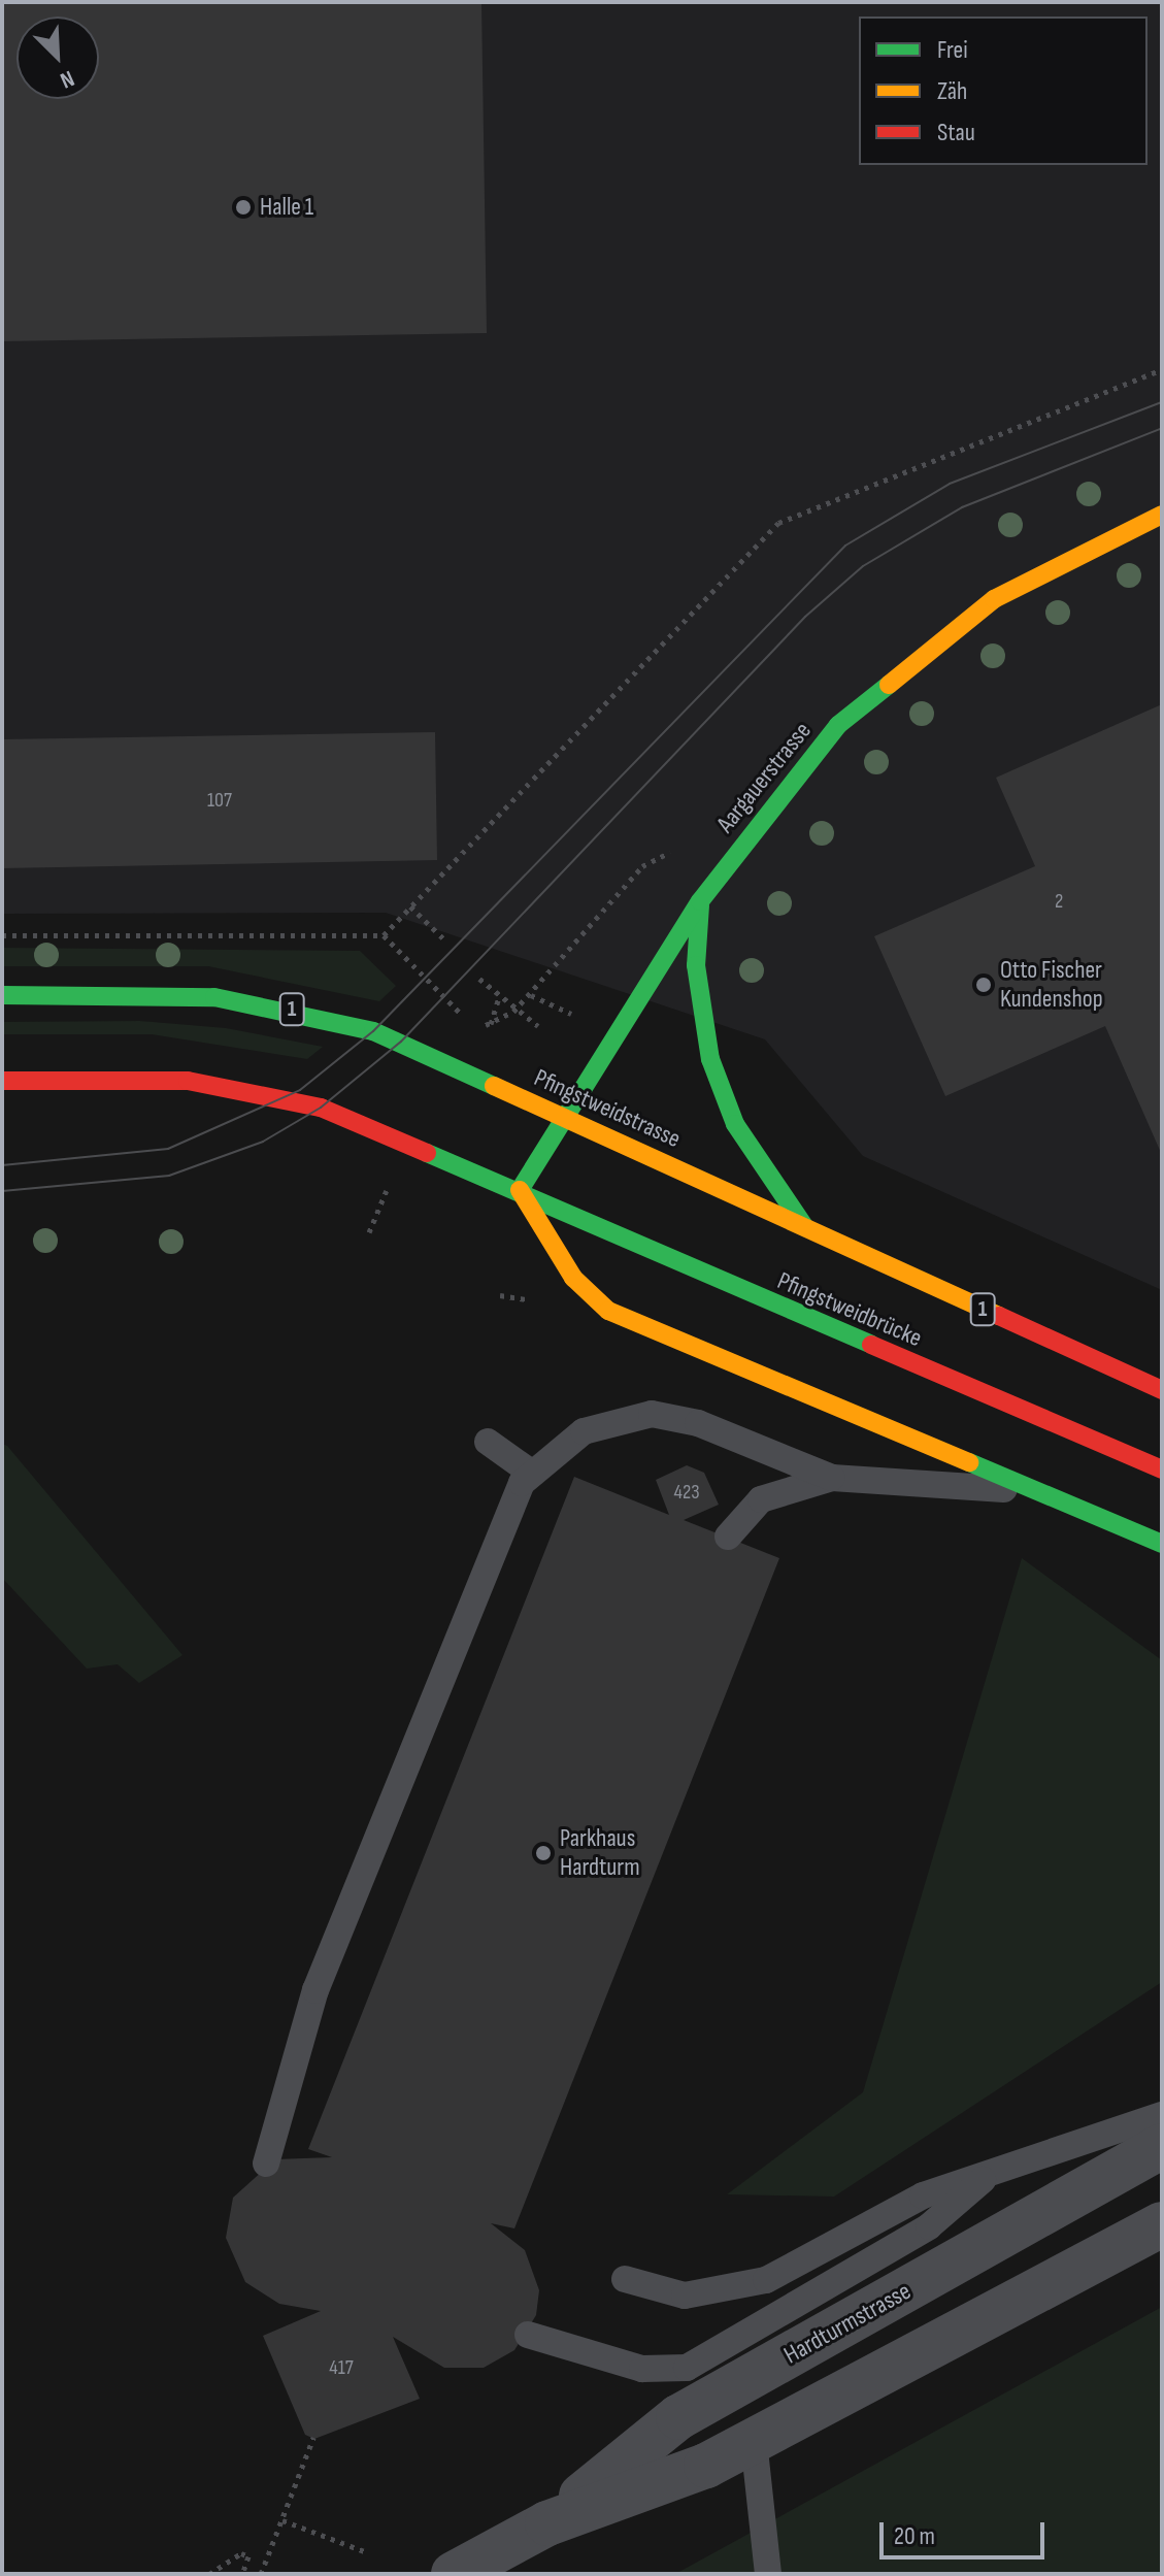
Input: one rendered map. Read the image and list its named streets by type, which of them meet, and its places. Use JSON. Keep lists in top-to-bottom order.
{
  "streets": {
    "main road": [
      "Aargauerstrasse",
      "1",
      "Pfingstweidstrasse",
      "Pfingstweidbrücke"
    ],
    "street": ["Hardturmstrasse"]
  },
  "crossings": [
    ["Aargauerstrasse", "Pfingstweidstrasse"],
    ["Aargauerstrasse", "Pfingstweidbrücke"]
  ],
  "places": ["Halle 1", "Otto Fischer Kundenshop", "Parkhaus Hardturm"],
  "house_numbers": [
    "107",
    "2",
    "423",
    "417"
  ],
  "legend": ["Frei", "Zäh", "Stau"],
  "scale_bar": "20 m",
  "north": "bottom right"
}
